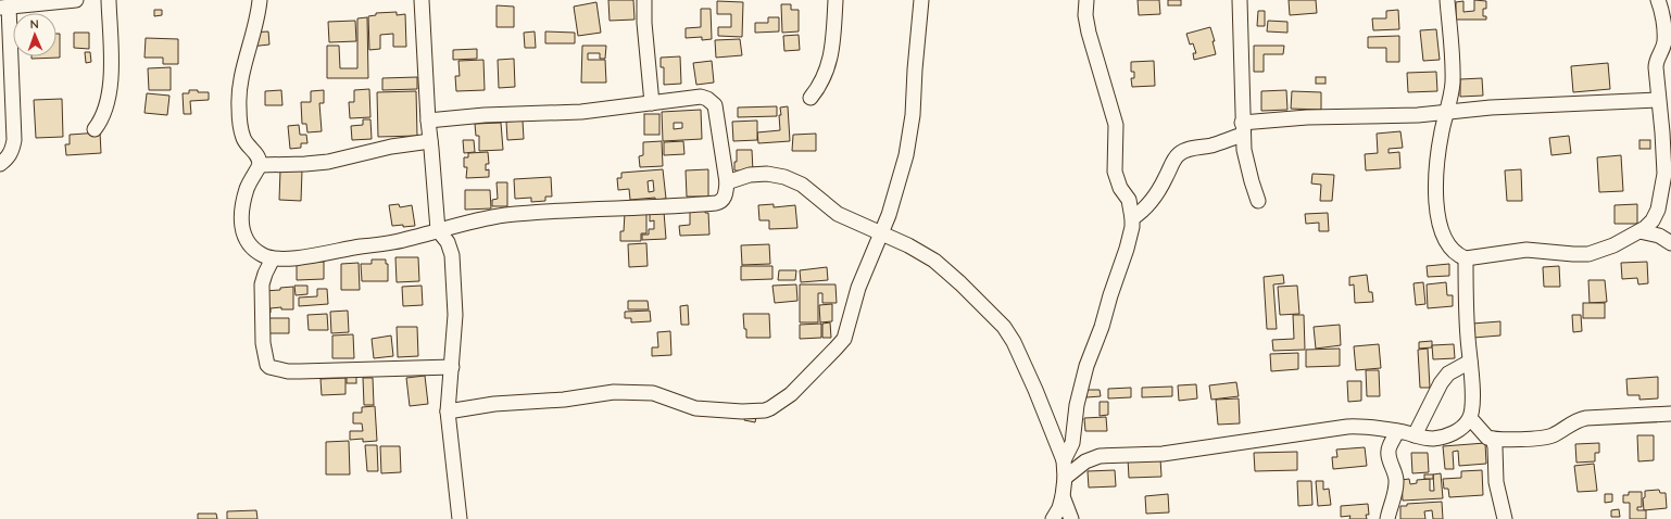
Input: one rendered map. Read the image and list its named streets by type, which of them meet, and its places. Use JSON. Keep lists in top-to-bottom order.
{
  "north": "top"
}
